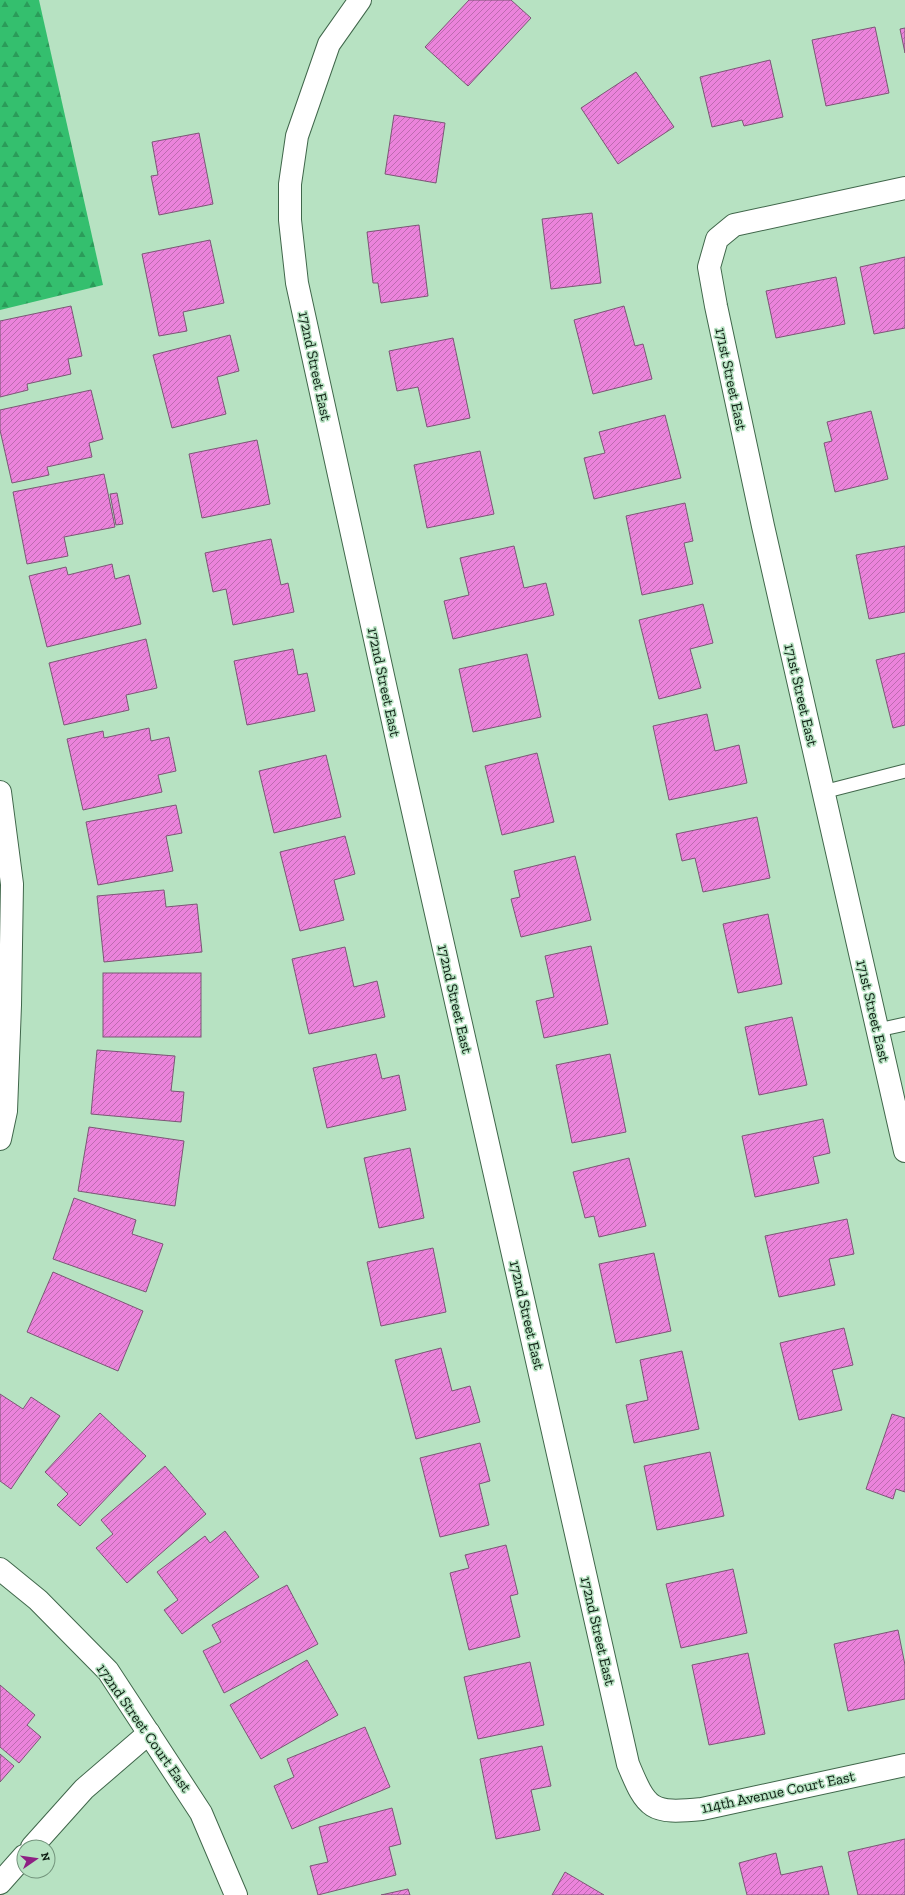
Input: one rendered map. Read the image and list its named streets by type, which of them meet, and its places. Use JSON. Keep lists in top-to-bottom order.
{
  "streets": {
    "street": [
      "172nd Street East",
      "171st Street East",
      "172nd Street Court East",
      "114th Avenue Court East"
    ]
  },
  "crossings": [
    ["172nd Street East", "114th Avenue Court East"]
  ],
  "north": "right"
}
